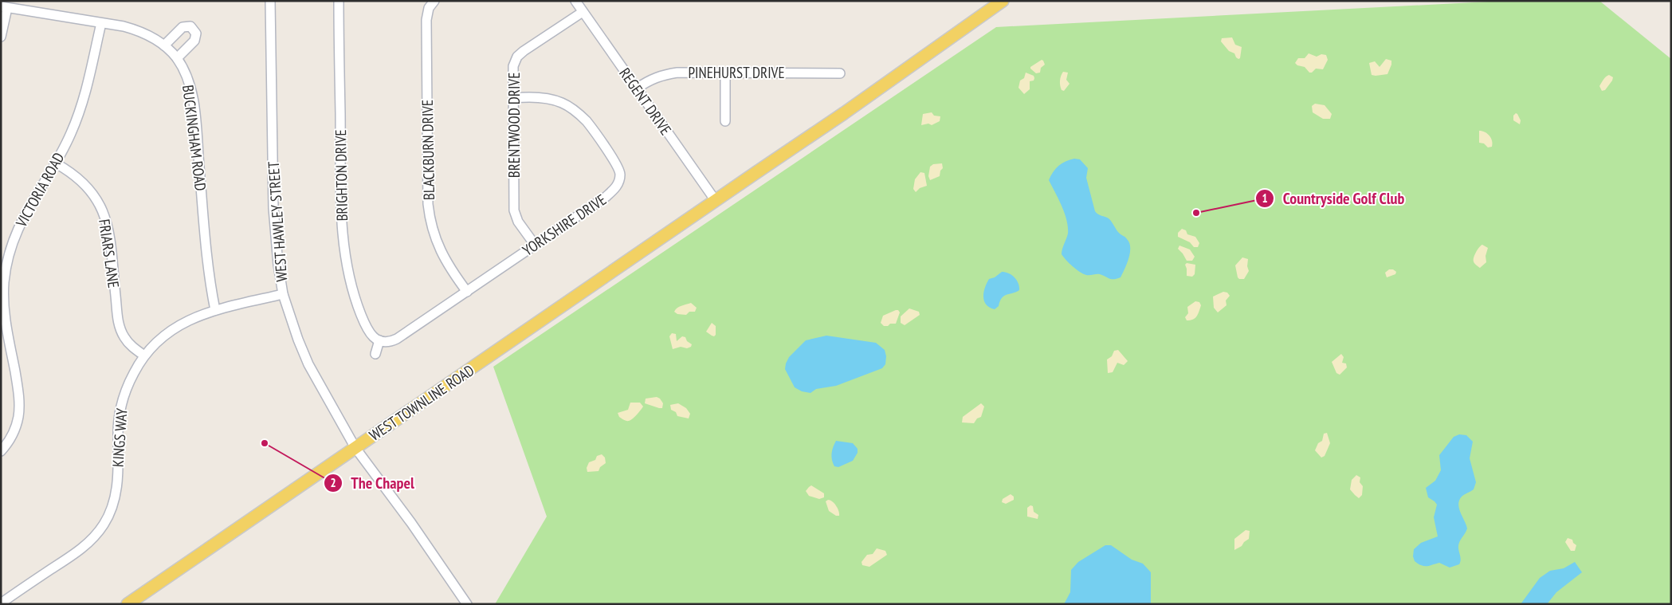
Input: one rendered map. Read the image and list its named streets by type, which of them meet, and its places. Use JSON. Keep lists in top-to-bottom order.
{
  "streets": {
    "main road": ["WEST TOWNLINE ROAD"],
    "street": [
      "PINEHURST DRIVE",
      "REGENT DRIVE",
      "BRENTWOOD DRIVE",
      "BUCKINGHAM ROAD",
      "BLACKBURN DRIVE",
      "BRIGHTON DRIVE",
      "VICTORIA ROAD",
      "WEST HAWLEY STREET",
      "YORKSHIRE DRIVE",
      "FRIARS LANE",
      "KINGS WAY"
    ]
  },
  "crossings": [
    ["PINEHURST DRIVE", "REGENT DRIVE"],
    ["REGENT DRIVE", "BRENTWOOD DRIVE"],
    ["REGENT DRIVE", "WEST TOWNLINE ROAD"],
    ["BRENTWOOD DRIVE", "YORKSHIRE DRIVE"],
    ["BUCKINGHAM ROAD", "VICTORIA ROAD"],
    ["BUCKINGHAM ROAD", "KINGS WAY"],
    ["BLACKBURN DRIVE", "YORKSHIRE DRIVE"],
    ["BRIGHTON DRIVE", "YORKSHIRE DRIVE"],
    ["VICTORIA ROAD", "FRIARS LANE"],
    ["WEST HAWLEY STREET", "WEST TOWNLINE ROAD"],
    ["WEST HAWLEY STREET", "KINGS WAY"],
    ["FRIARS LANE", "KINGS WAY"]
  ],
  "places": ["Countryside Golf Club", "The Chapel"]
}
